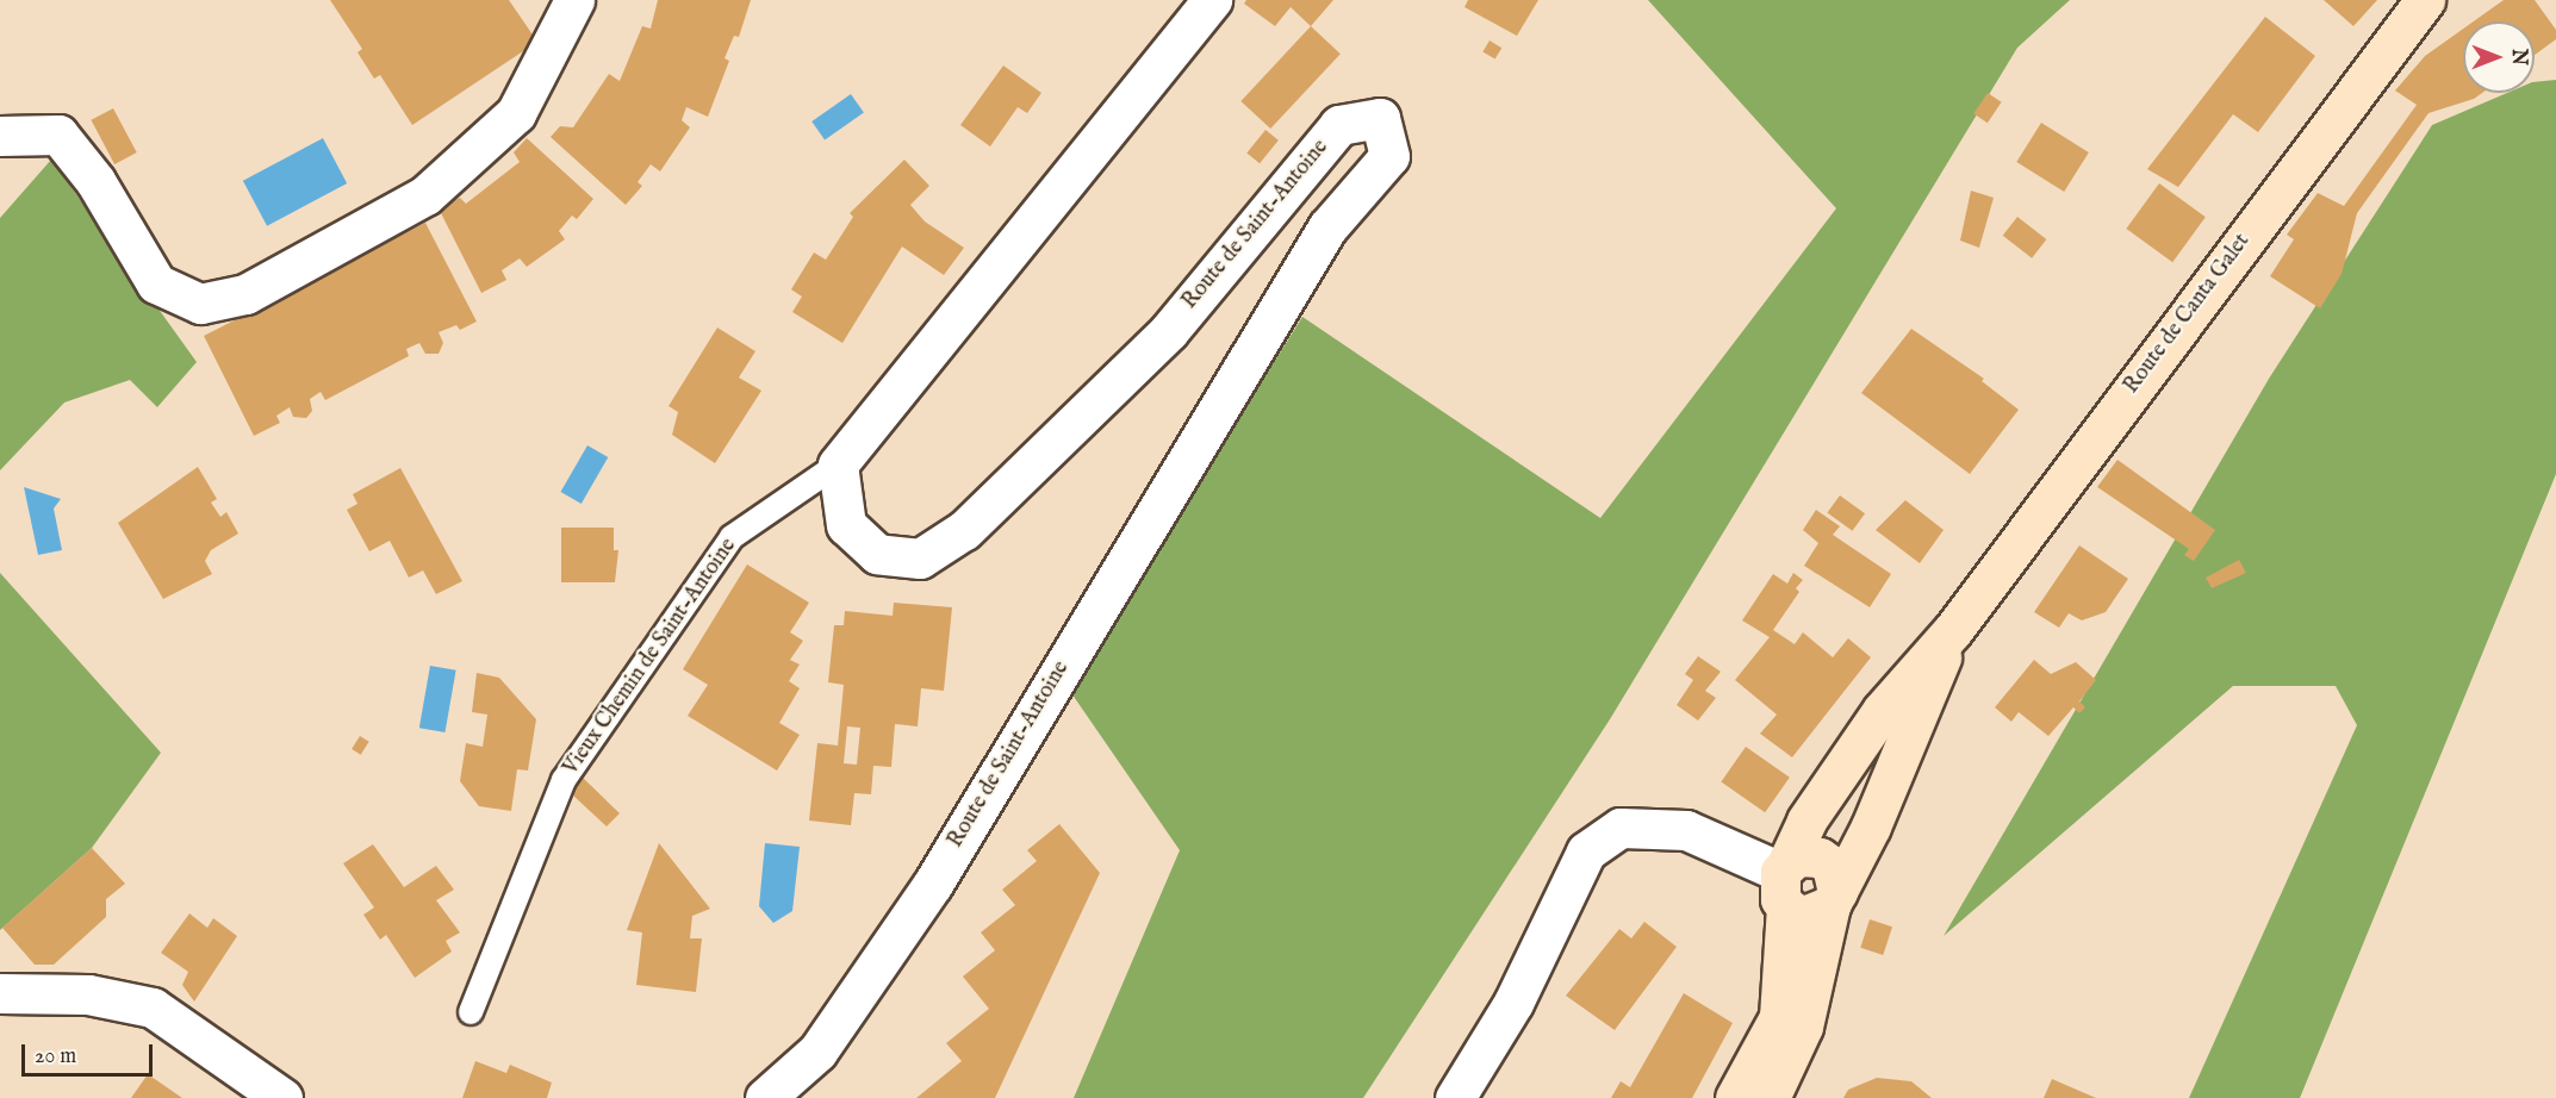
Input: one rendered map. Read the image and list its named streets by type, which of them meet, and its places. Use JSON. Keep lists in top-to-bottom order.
{
  "streets": {
    "main road": ["Route de Canta Galet"],
    "street": ["Route de Saint-Antoine"],
    "lane": ["Vieux Chemin de Saint-Antoine"]
  },
  "crossings": [
    ["Route de Saint-Antoine", "Vieux Chemin de Saint-Antoine"]
  ],
  "scale_bar": "20 m",
  "north": "right"
}
